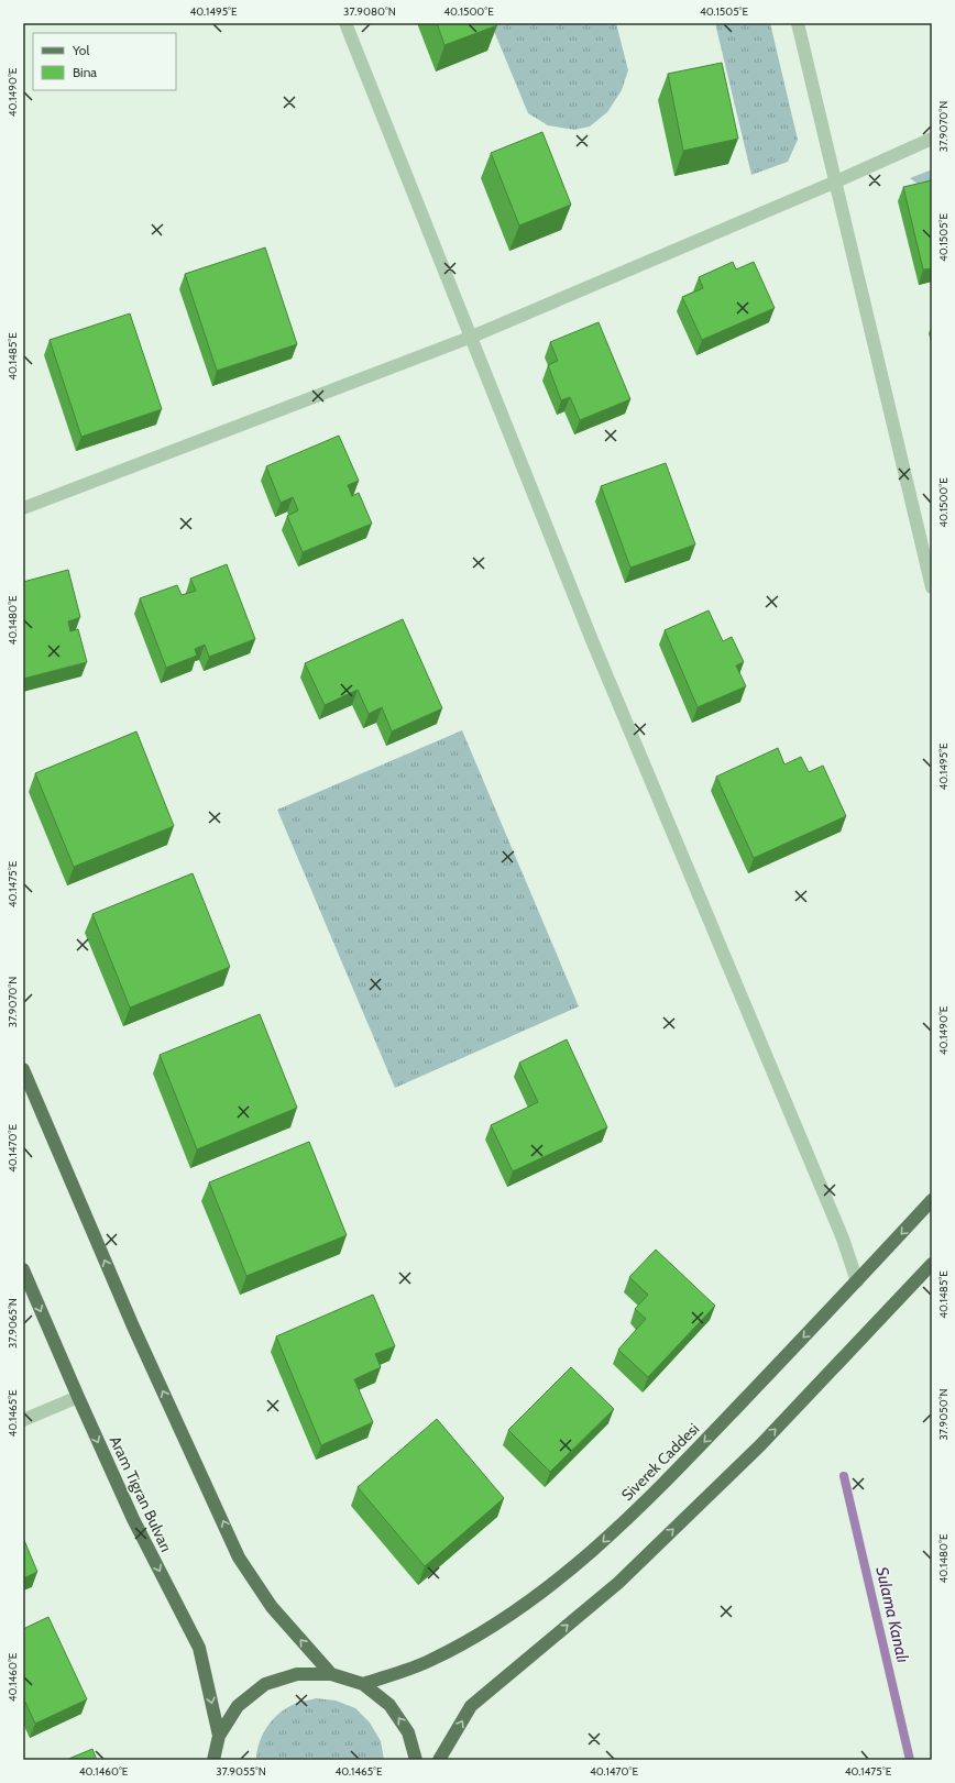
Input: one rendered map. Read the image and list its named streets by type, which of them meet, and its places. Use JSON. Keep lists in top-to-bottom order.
{
  "streets": {
    "main road": ["Siverek Caddesi", "Aram Tigran Bulvarı"]
  },
  "water": ["Sulama Kanalı"],
  "legend": ["Yol", "Bina"],
  "coordinates": [
    "40.1495°E",
    "37.9080°N",
    "40.1500°E",
    "40.1505°E",
    "40.1490°E",
    "37.9070°N",
    "40.1485°E",
    "40.1480°E",
    "40.1475°E",
    "40.1470°E",
    "37.9065°N",
    "40.1465°E",
    "37.9050°N",
    "40.1460°E",
    "37.9055°N"
  ]
}
